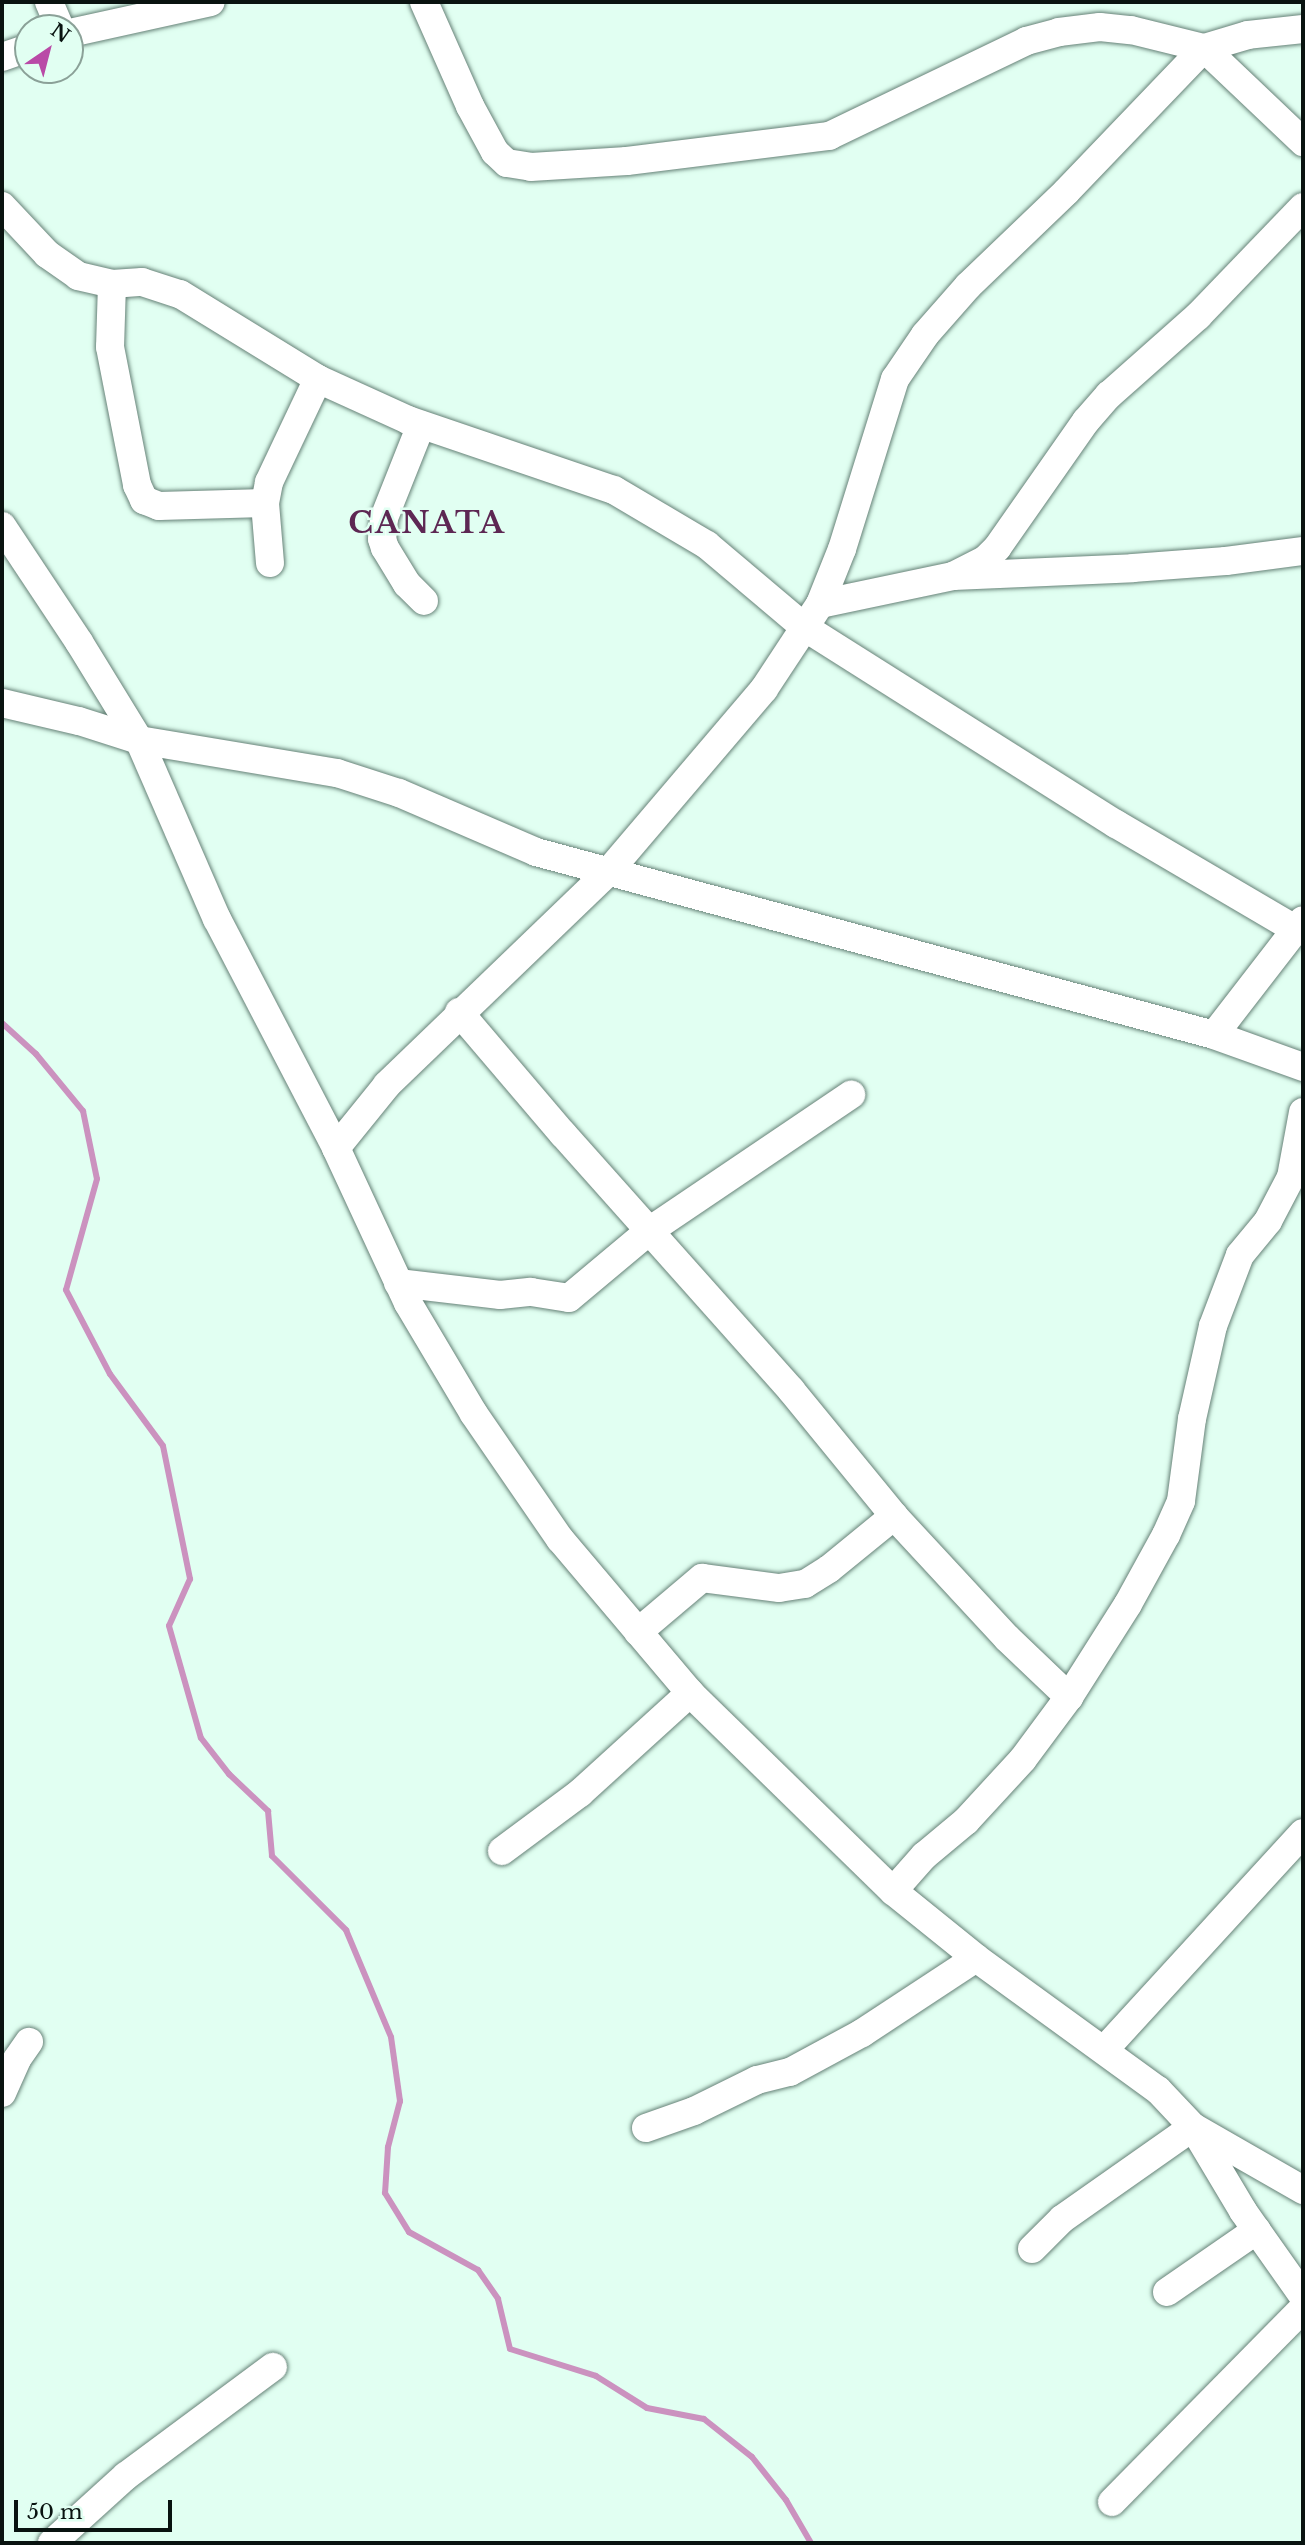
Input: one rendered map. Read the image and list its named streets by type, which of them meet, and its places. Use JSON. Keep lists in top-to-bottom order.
{
  "districts": ["CANATA"],
  "scale_bar": "50 m",
  "north": "top right"
}
